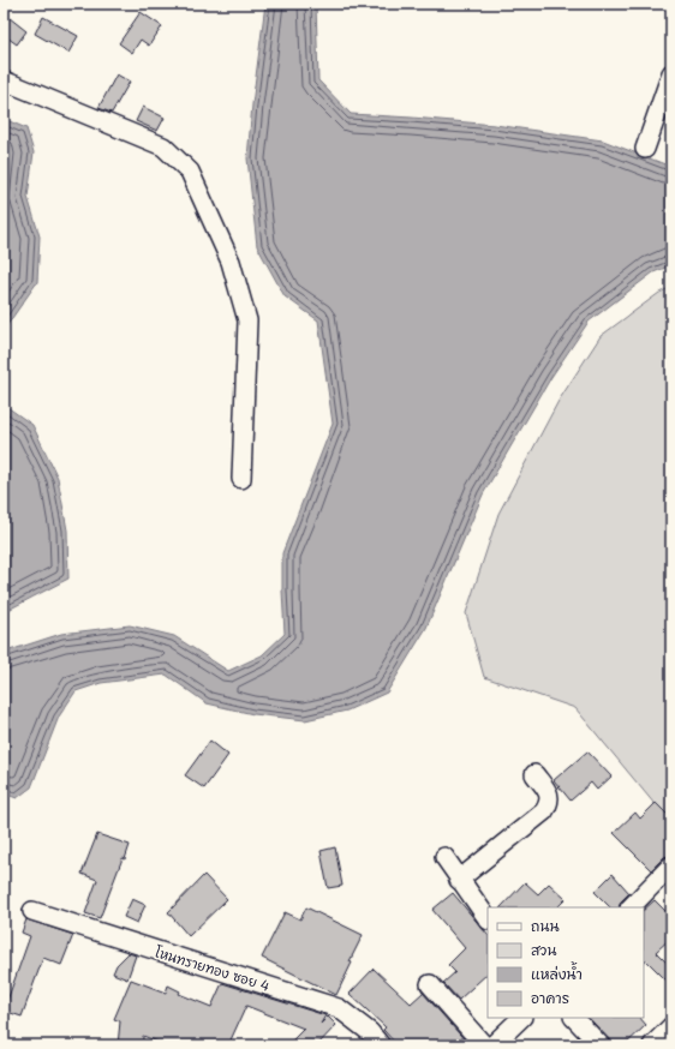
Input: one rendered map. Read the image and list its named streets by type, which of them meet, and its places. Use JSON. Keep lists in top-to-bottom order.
{
  "streets": {
    "street": ["โหนทรายทอง ซอย 4"]
  },
  "legend": [
    "ถนน",
    "สวน",
    "แหล่งน้ำ",
    "อาคาร"
  ]
}
